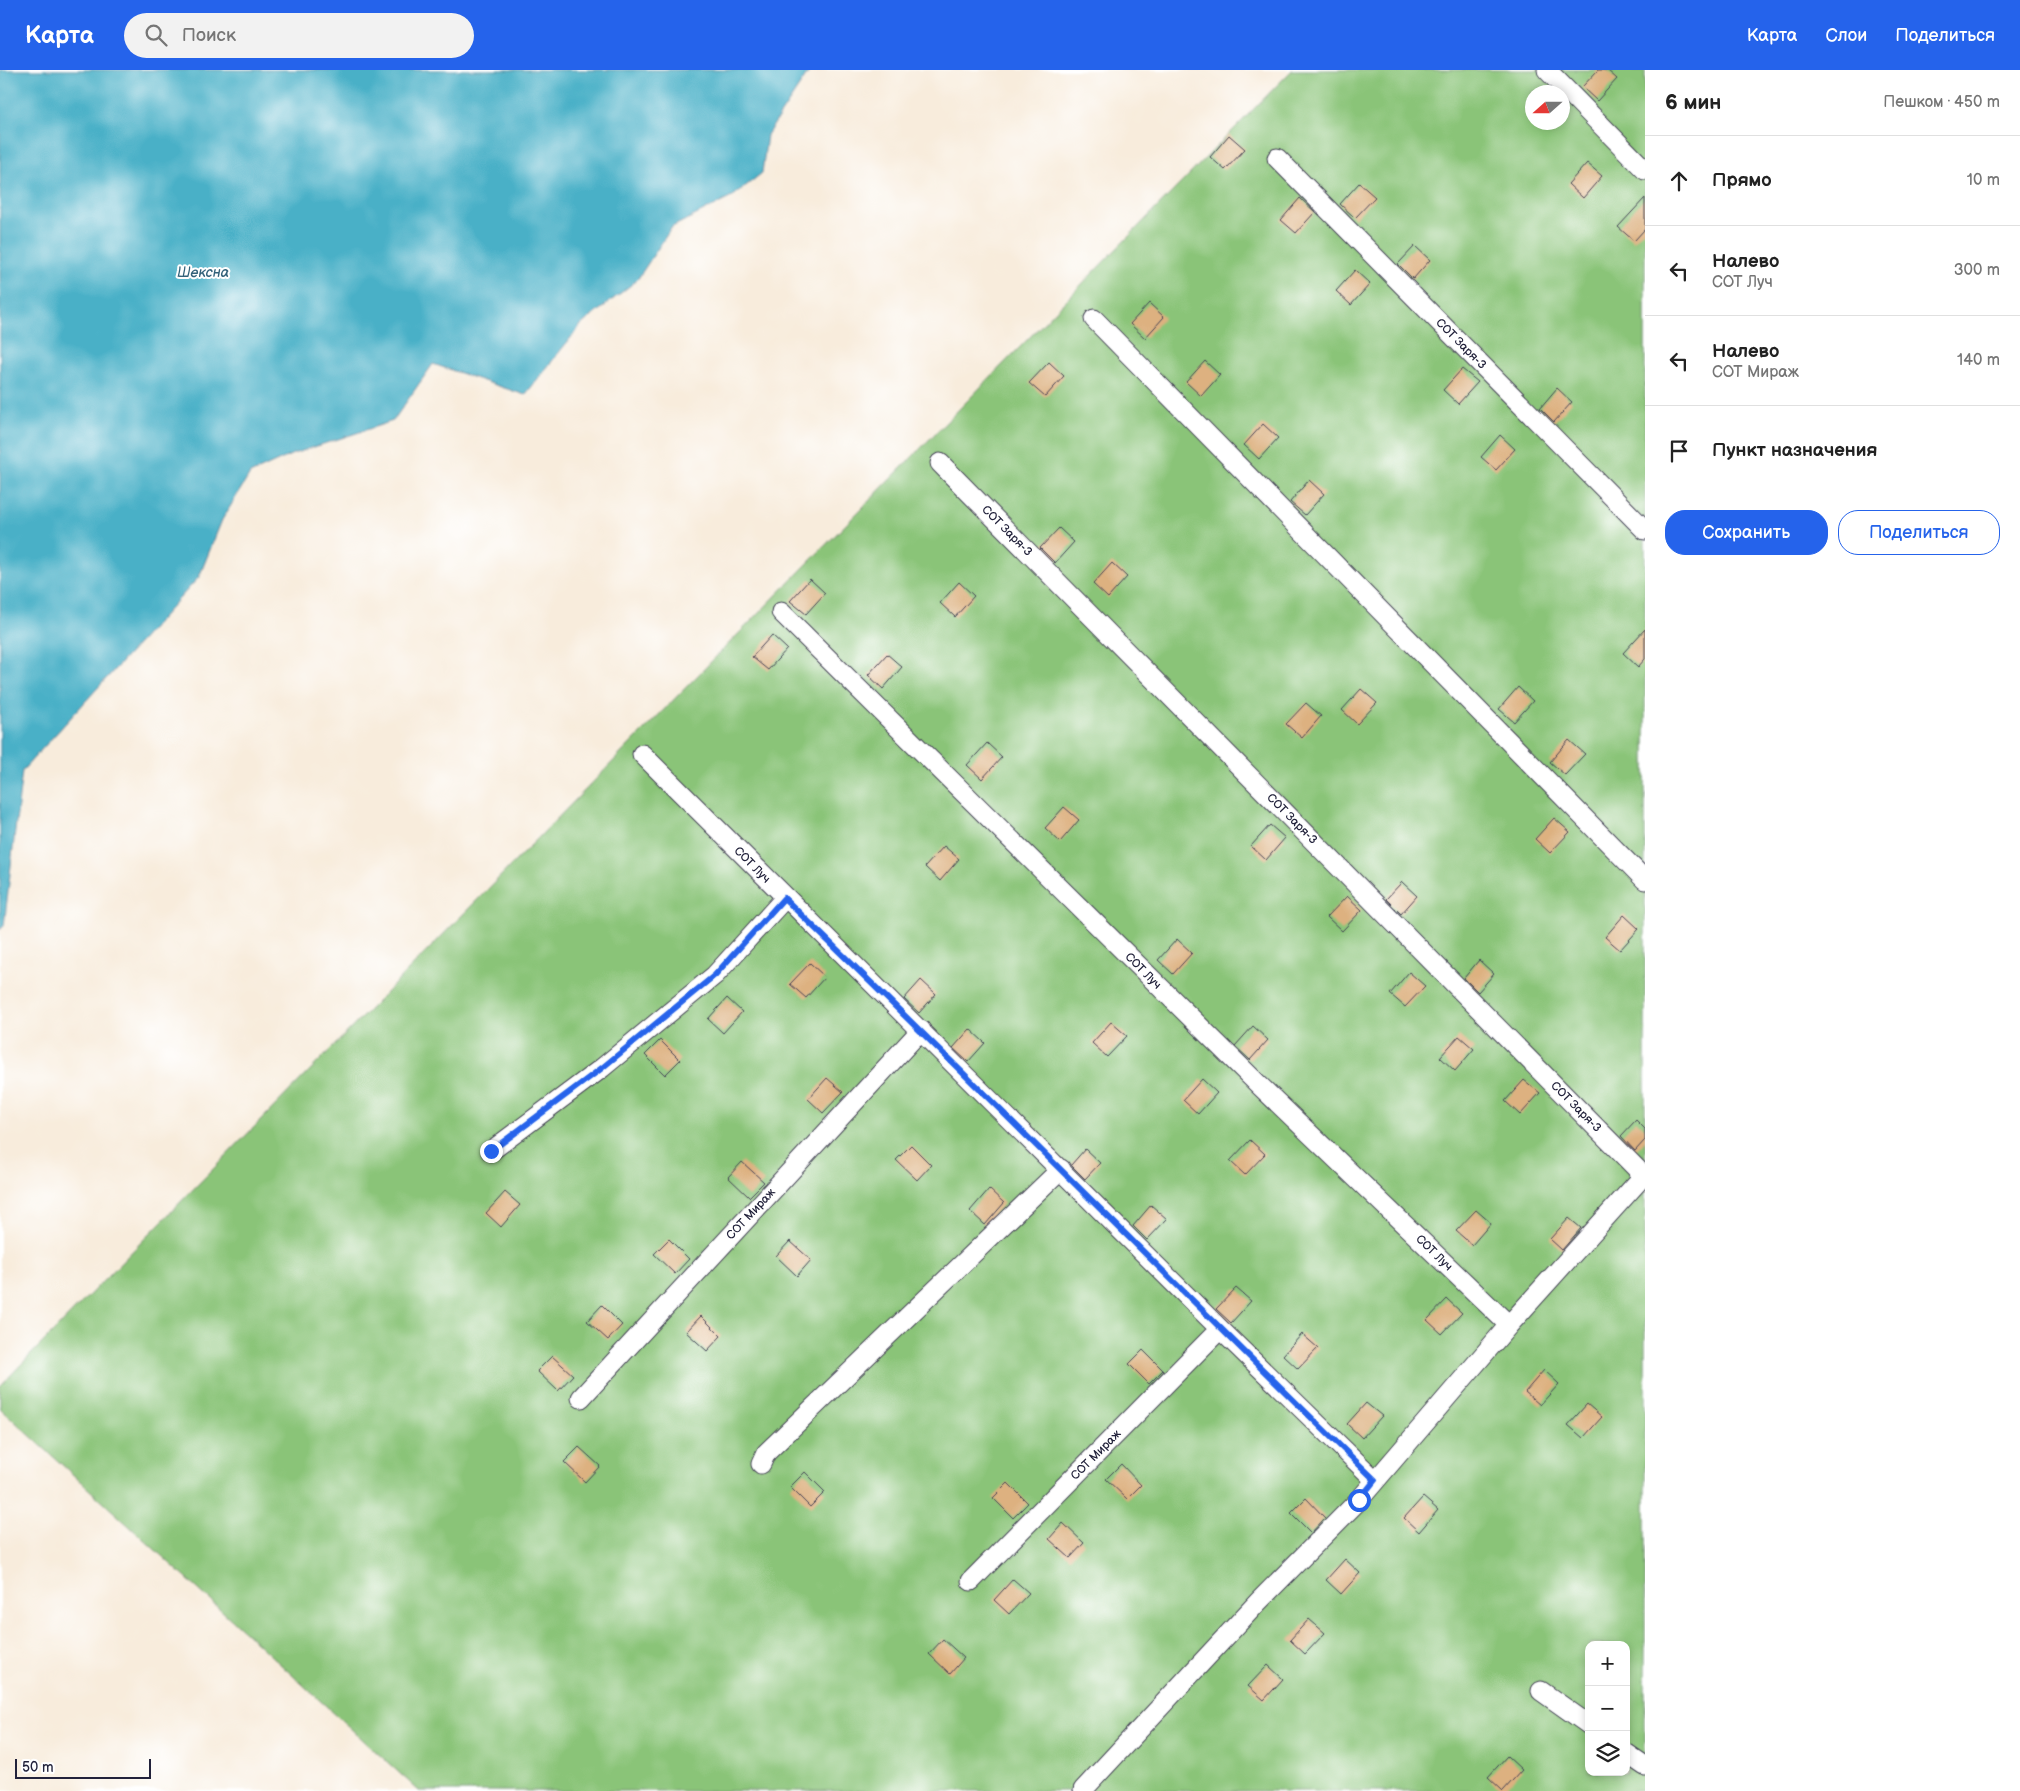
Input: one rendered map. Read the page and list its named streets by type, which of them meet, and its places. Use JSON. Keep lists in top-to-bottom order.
{
  "streets": {
    "street": ["СОТ Заря-3", "СОТ Луч", "СОТ Мираж"]
  },
  "crossings": [
    ["СОТ Луч", "СОТ Мираж"]
  ],
  "water": ["Шексна"],
  "scale_bar": "50 m",
  "north": "left",
  "page": {
    "header": "Карта",
    "search": "Поиск",
    "nav": ["Карта", "Слои", "Поделиться"],
    "heading": ["6 мин", "Пешком · 450 m"],
    "list": [
      ["Прямо", "10 m"],
      ["Налево", "СОТ Луч", "300 m"],
      ["Налево", "СОТ Мираж", "140 m"],
      "Пункт назначения"
    ],
    "buttons": ["Сохранить", "Поделиться"],
    "map_buttons": ["+", "−"],
    "scale": "50 m"
  }
}
